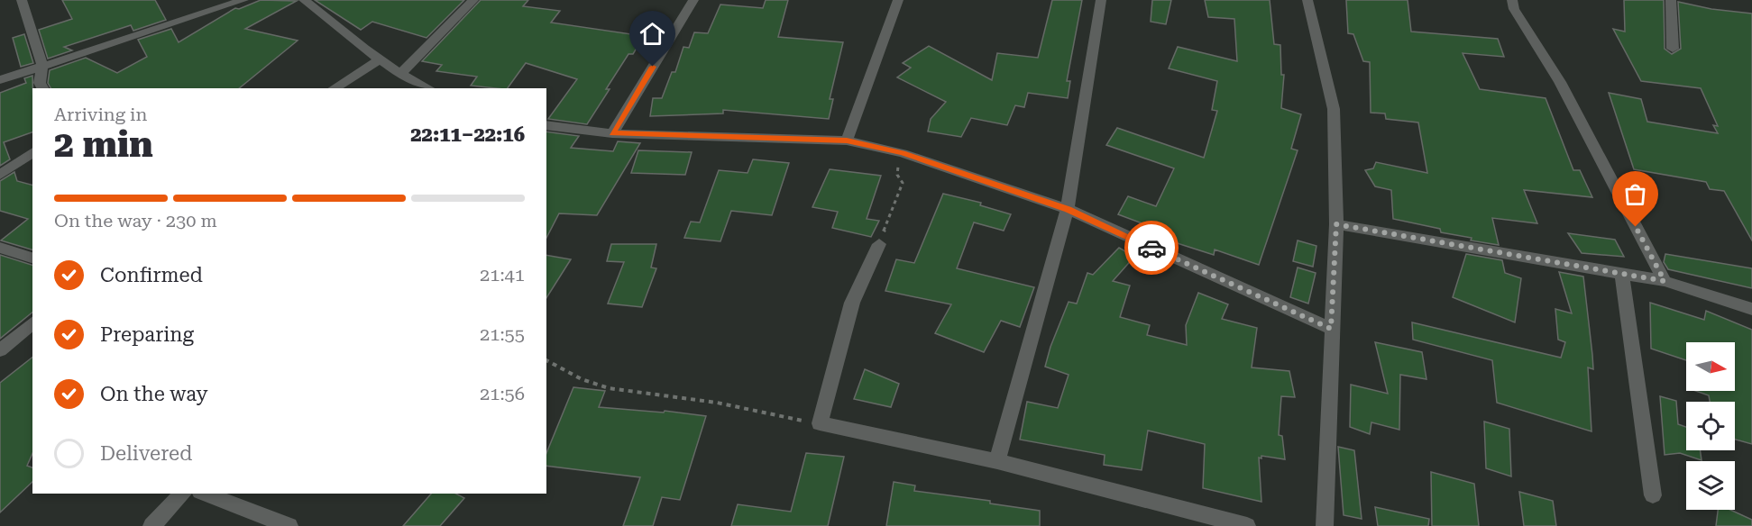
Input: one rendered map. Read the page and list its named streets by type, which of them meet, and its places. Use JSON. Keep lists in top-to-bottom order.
{
  "north": "right",
  "page": {
    "heading": ["2 min", "Arriving in", "22:11–22:16"],
    "bar": "On the way · 230 m",
    "list": [
      ["Confirmed", "21:41"],
      ["Preparing", "21:55"],
      ["On the way", "21:56"],
      "Delivered"
    ]
  }
}
